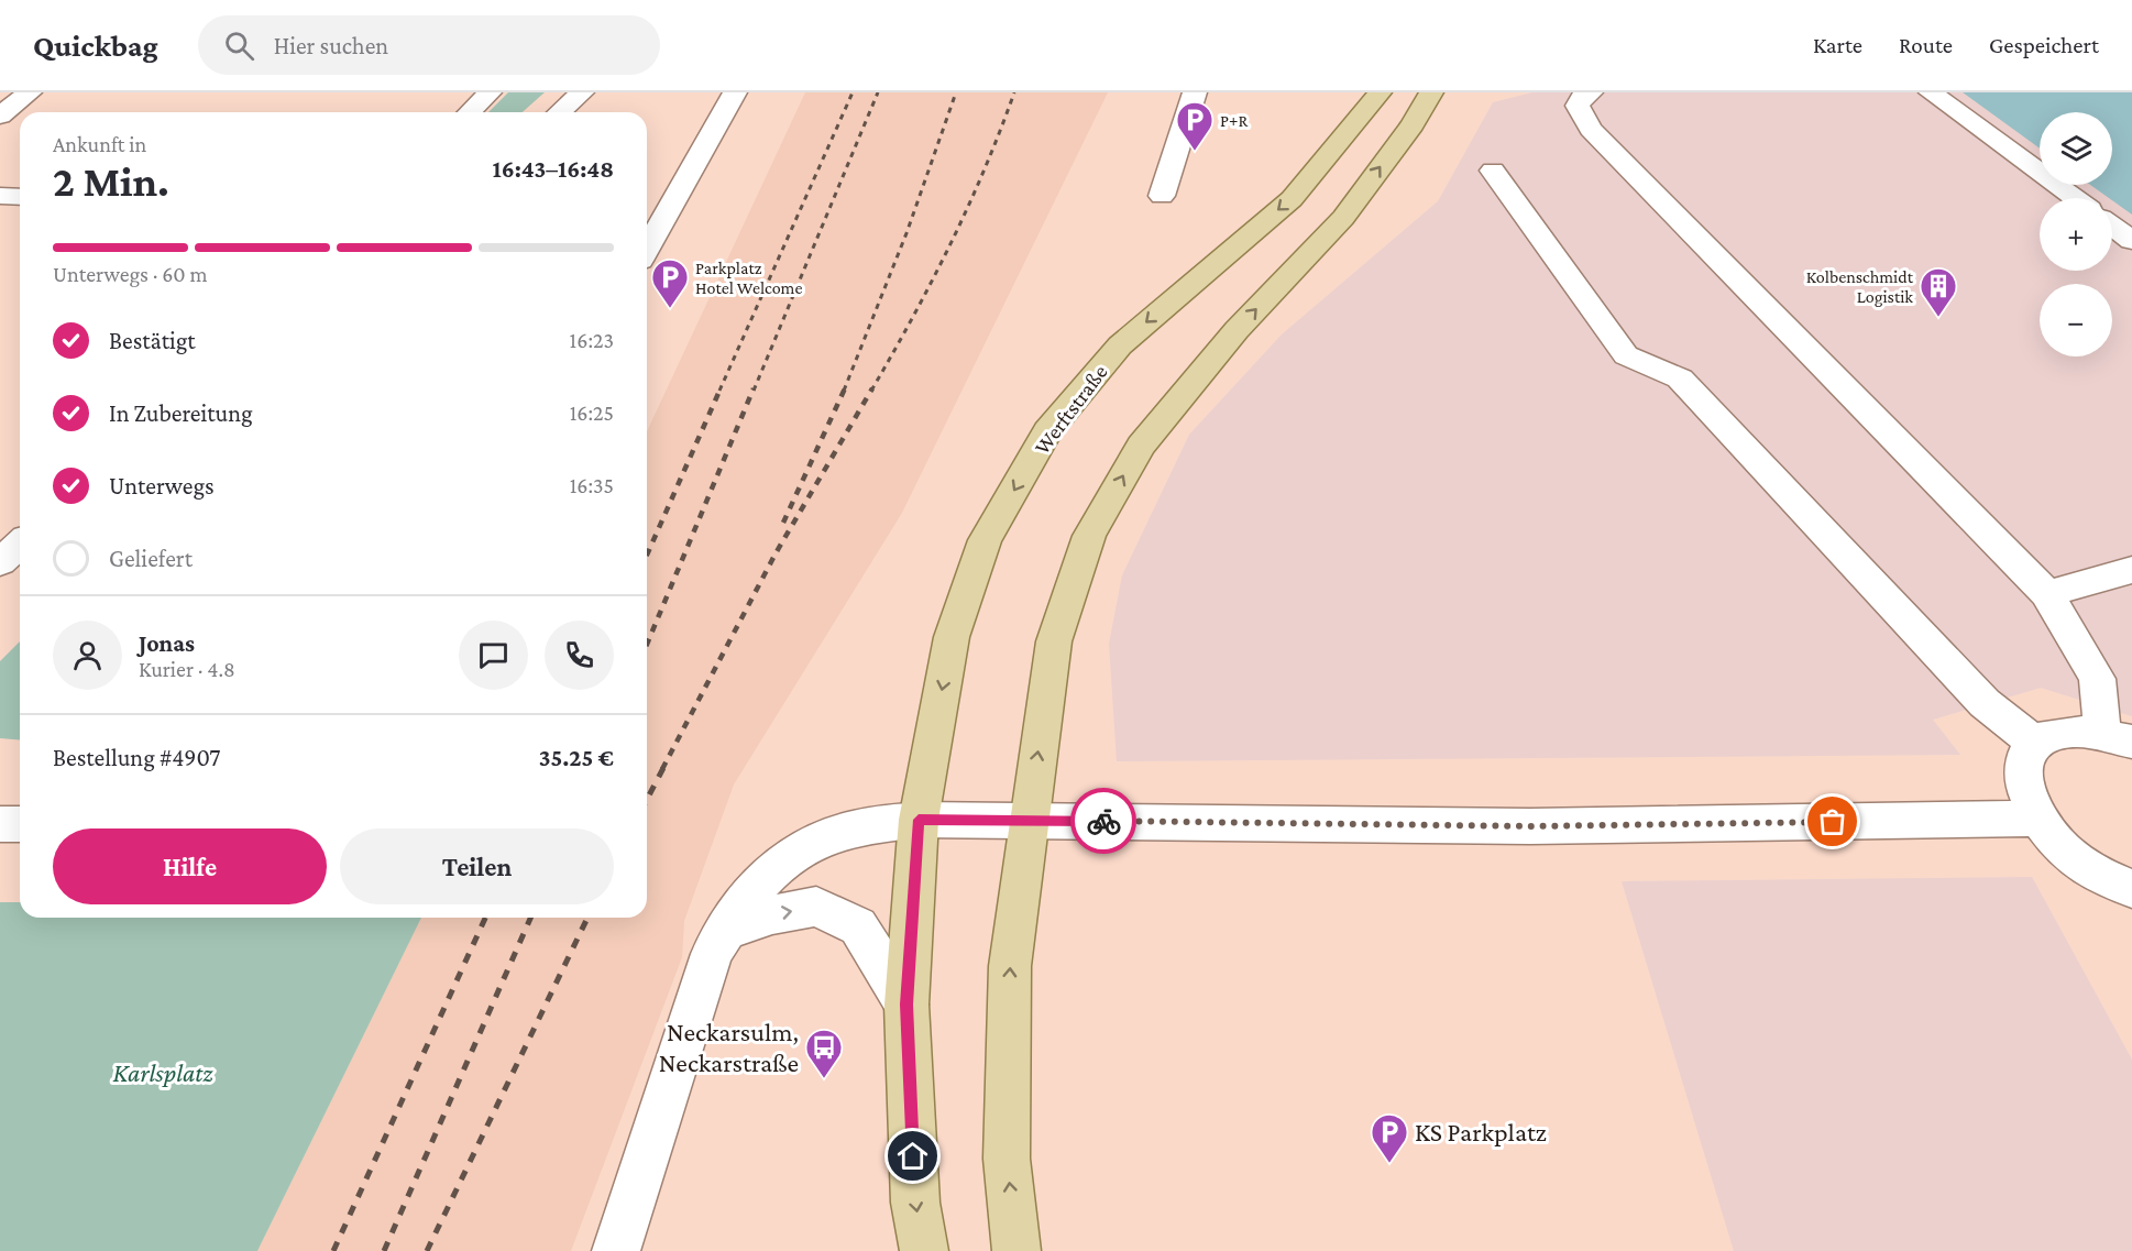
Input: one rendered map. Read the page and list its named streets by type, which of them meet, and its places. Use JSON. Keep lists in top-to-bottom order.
{
  "streets": {
    "main road": ["Werftstraße"]
  },
  "parks": ["Karlsplatz"],
  "places": {
    "parking": ["P+R", "Parkplatz Hotel Welcome", "KS Parkplatz"],
    "building": ["Kolbenschmidt Logistik"],
    "bus stop": ["Neckarsulm, Neckarstraße"]
  },
  "page": {
    "header": "Quickbag",
    "search": "Hier suchen",
    "nav": ["Karte", "Route", "Gespeichert"],
    "map_buttons": ["+", "−"],
    "heading": ["2 Min.", "Ankunft in", "16:43–16:48"],
    "panel": [
      "Jonas",
      "Kurier · 4.8",
      "Bestellung #4907",
      "35.25 €"
    ],
    "bar": "Unterwegs · 60 m",
    "list": [
      ["Bestätigt", "16:23"],
      ["In Zubereitung", "16:25"],
      ["Unterwegs", "16:35"],
      "Geliefert"
    ],
    "buttons": ["Hilfe", "Teilen"]
  }
}
